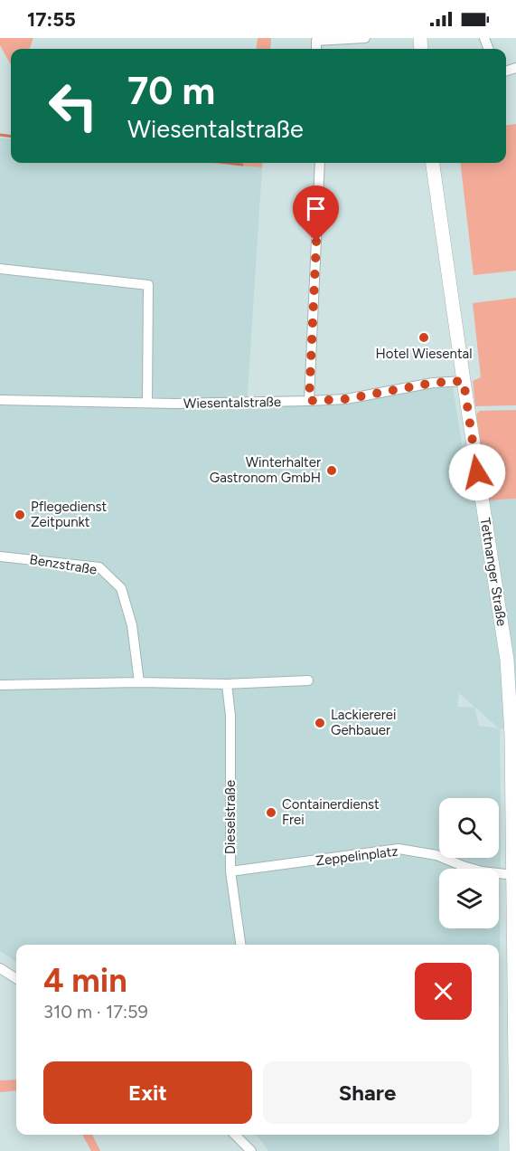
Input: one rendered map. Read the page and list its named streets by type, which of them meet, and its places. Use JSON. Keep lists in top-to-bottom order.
{
  "streets": {
    "main road": ["Tettnanger Straße"],
    "street": [
      "Wiesentalstraße",
      "Benzstraße",
      "Dieselstraße",
      "Zeppelinplatz"
    ]
  },
  "crossings": [
    ["Wiesentalstraße", "Tettnanger Straße"],
    ["Tettnanger Straße", "Zeppelinplatz"],
    ["Dieselstraße", "Zeppelinplatz"]
  ],
  "places": [
    "Hotel Wiesental",
    "Winterhalter Gastronom GmbH",
    "Pflegedienst Zeitpunkt",
    "Lackiererei Gehbauer",
    "Containerdienst Frei"
  ],
  "page": {
    "status": "17:55",
    "turn": ["70 m", "Wiesentalstraße"],
    "heading": ["4 min", "310 m · 17:59"],
    "buttons": ["Exit", "Share"]
  }
}
